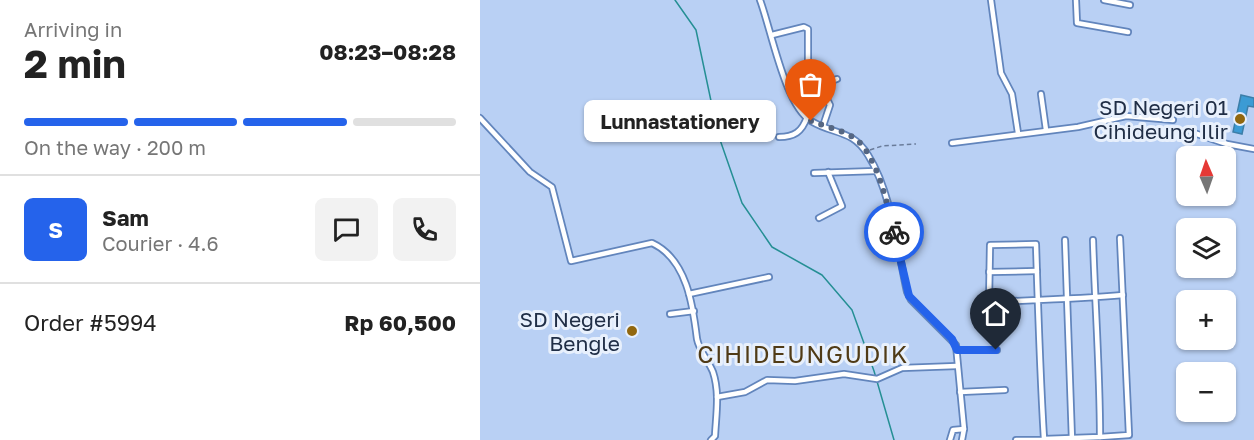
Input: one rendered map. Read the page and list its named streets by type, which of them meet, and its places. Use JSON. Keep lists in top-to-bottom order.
{
  "districts": ["CIHIDEUNGUDIK"],
  "places": ["SD Negeri 01 Cihideung Ilir", "Lunnastationery", "SD Negeri Bengle"],
  "north": "top",
  "page": {
    "heading": ["2 min", "Arriving in", "08:23–08:28"],
    "panel": [
      "Sam",
      "Courier · 4.6",
      "Order #5994",
      "Rp 60,500"
    ],
    "bubble": "Lunnastationery",
    "bar": "On the way · 200 m",
    "map_buttons": ["+", "−"],
    "round": "S"
  }
}
